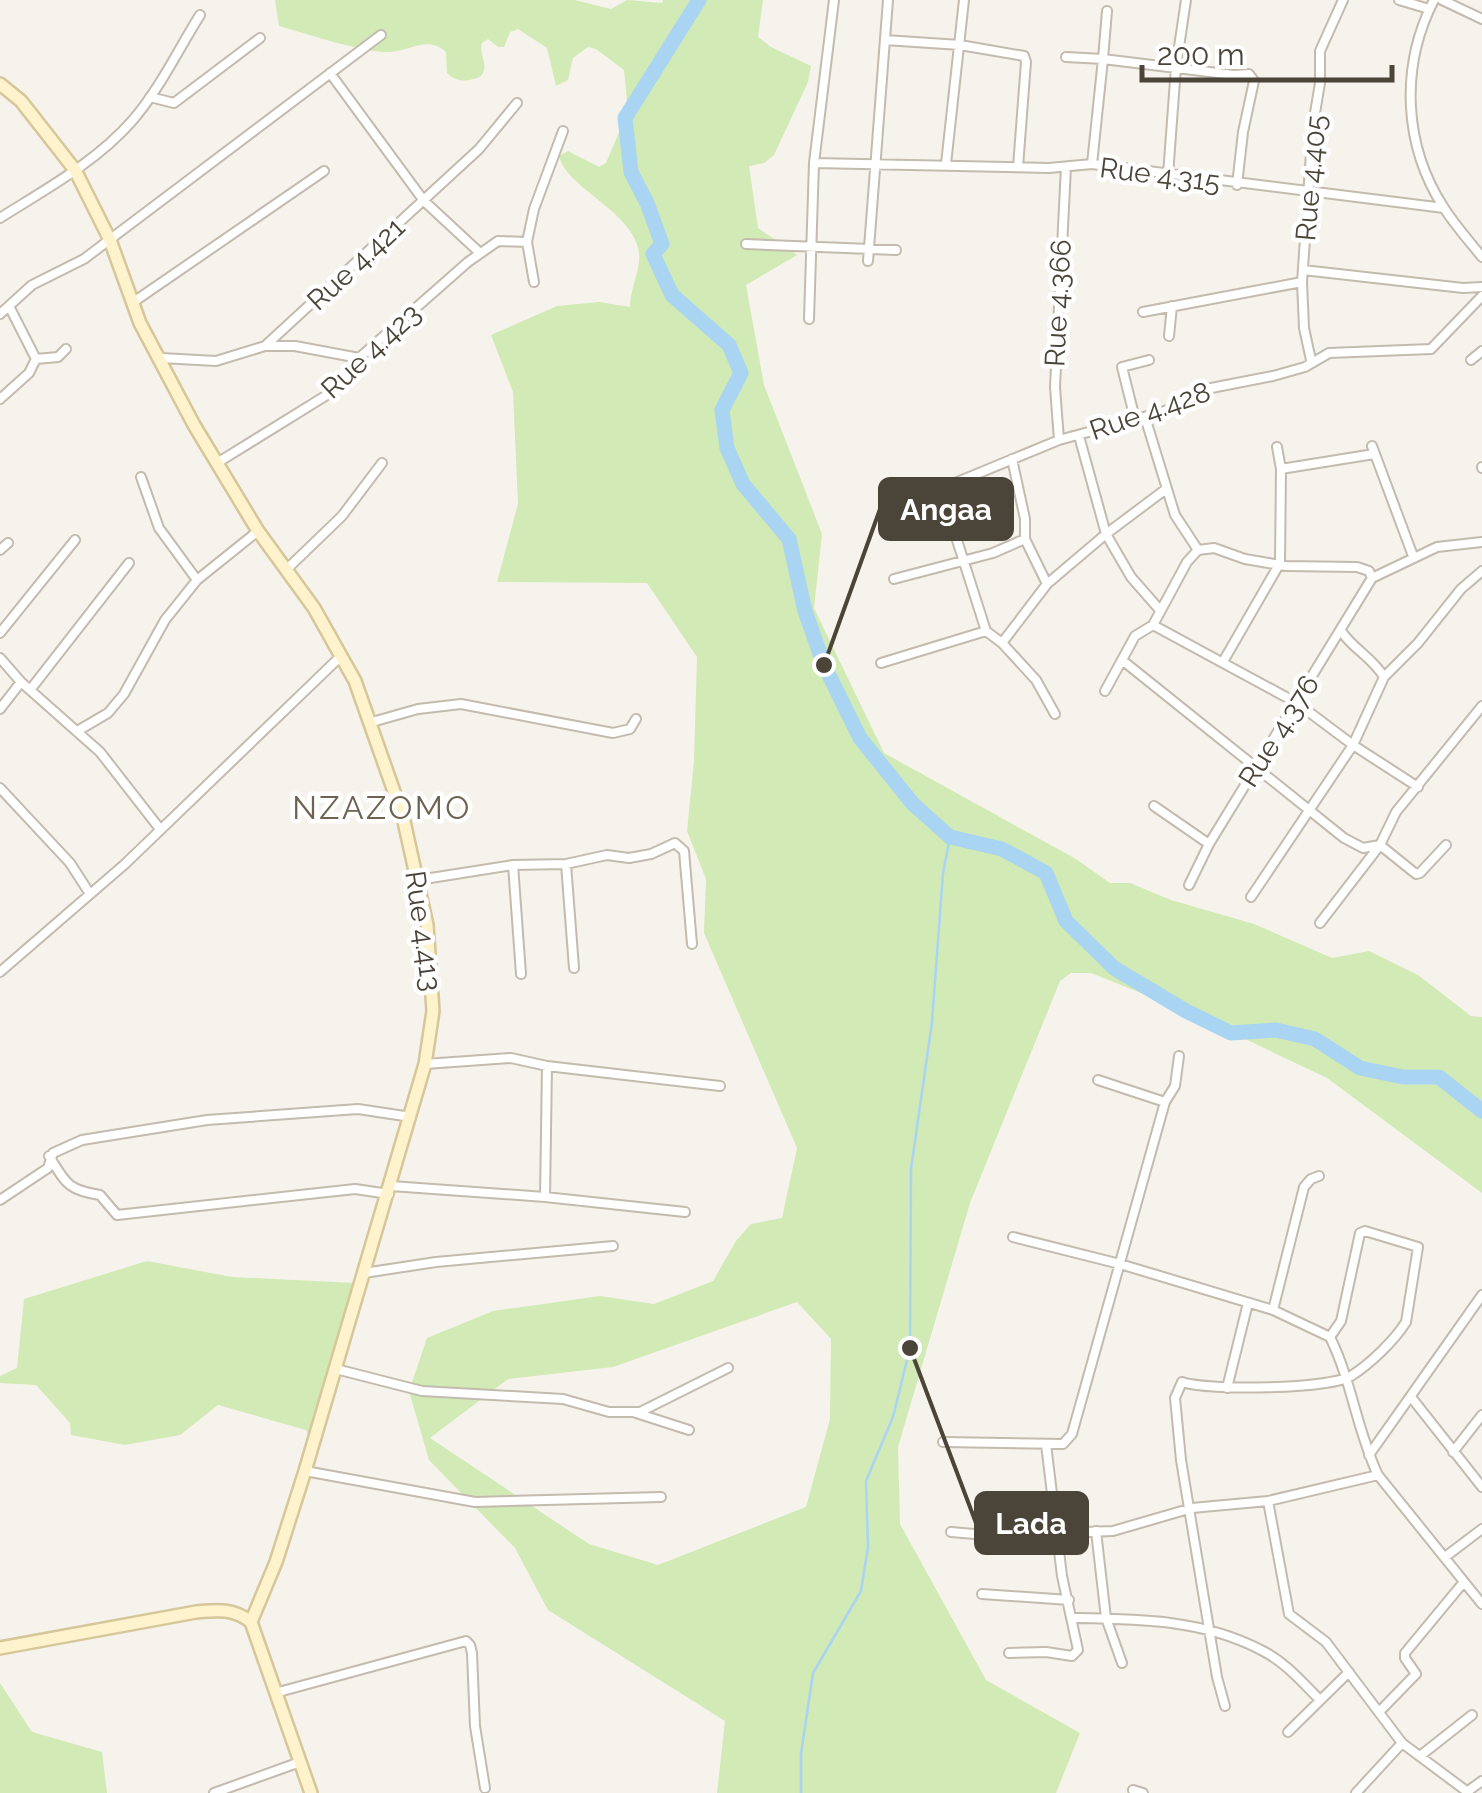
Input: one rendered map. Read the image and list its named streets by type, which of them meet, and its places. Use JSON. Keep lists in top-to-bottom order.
{
  "streets": {
    "street": [
      "Rue 4.315",
      "Rue 4.405",
      "Rue 4.421",
      "Rue 4.366",
      "Rue 4.423",
      "Rue 4.428",
      "Rue 4.376",
      "Rue 4.413"
    ]
  },
  "crossings": [
    ["Rue 4.315", "Rue 4.405"],
    ["Rue 4.315", "Rue 4.366"],
    ["Rue 4.405", "Rue 4.428"],
    ["Rue 4.421", "Rue 4.413"],
    ["Rue 4.366", "Rue 4.428"],
    ["Rue 4.423", "Rue 4.413"]
  ],
  "districts": ["NZAZOMO"],
  "places": ["Angaa", "Lada"],
  "scale_bar": "200 m"
}
